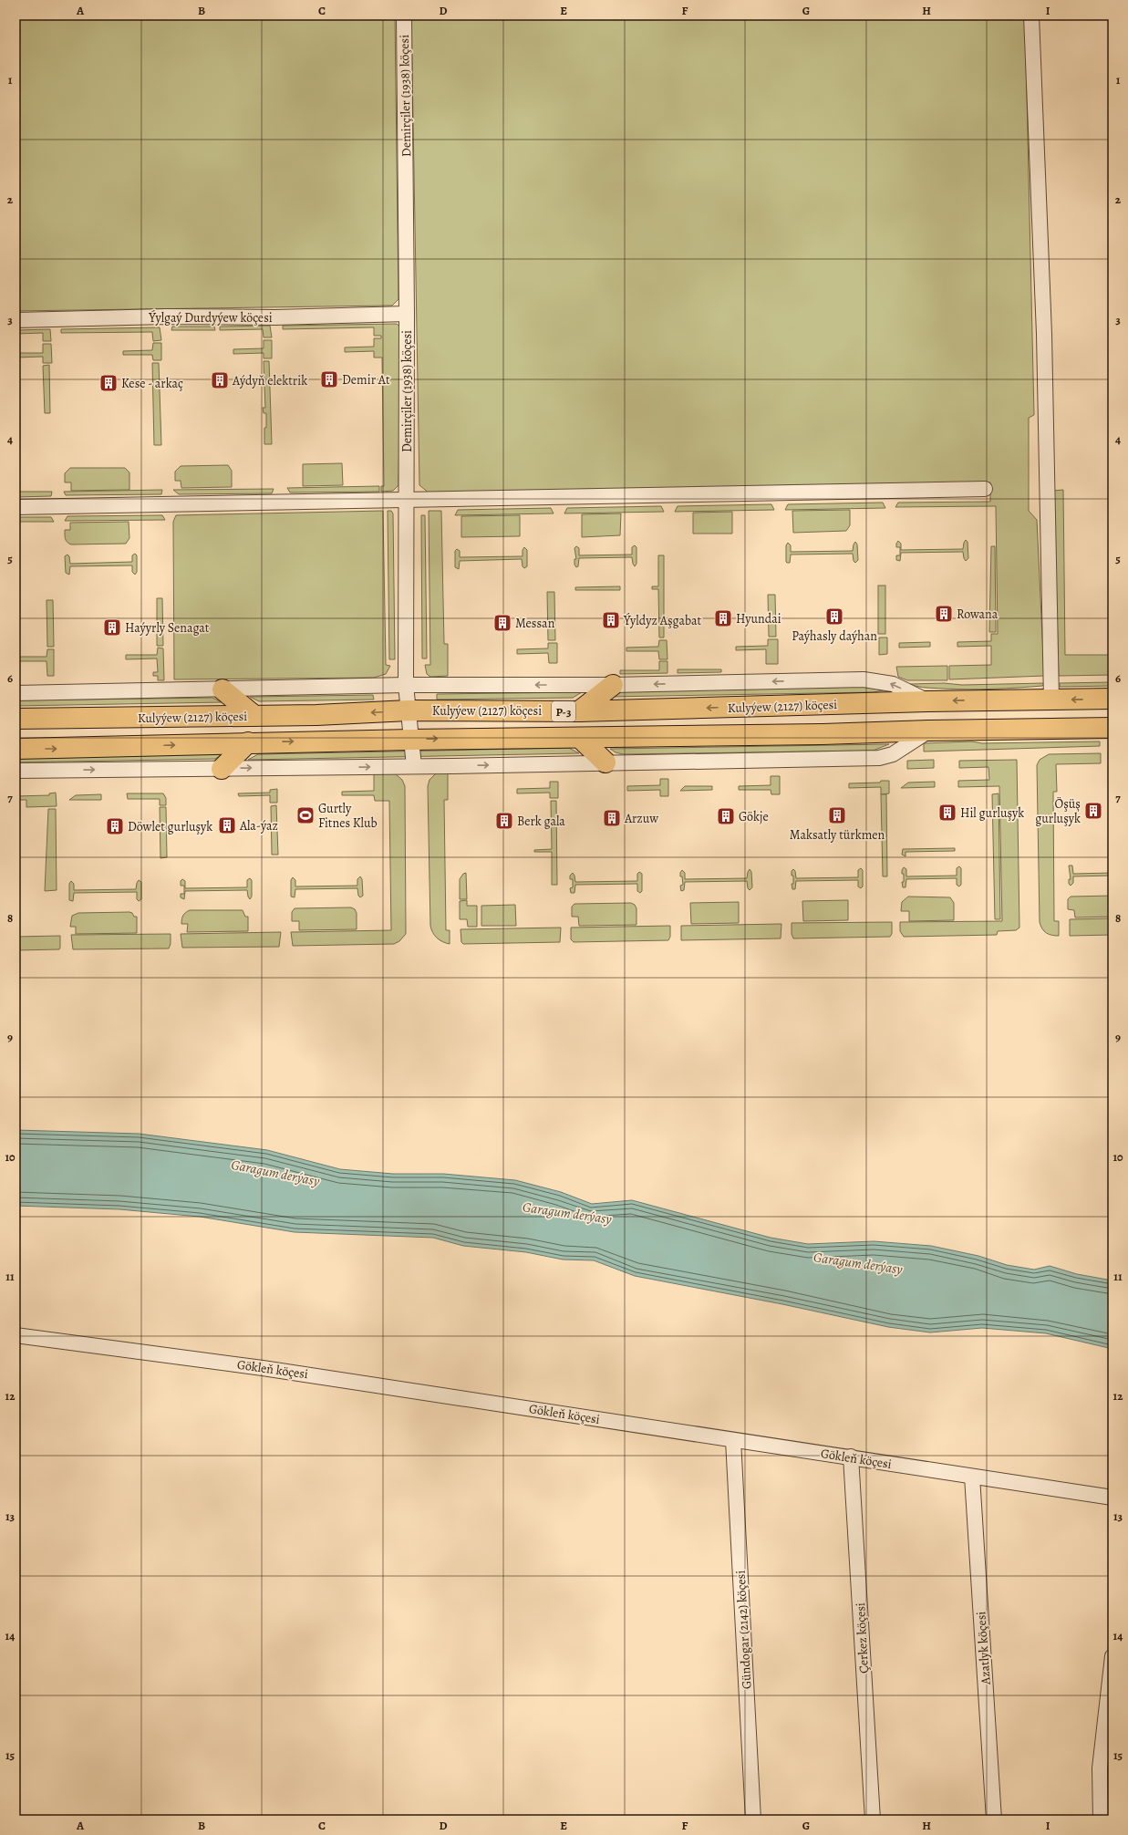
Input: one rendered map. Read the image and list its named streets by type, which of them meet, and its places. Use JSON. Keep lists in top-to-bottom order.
{
  "streets": {
    "highway": ["Kulyýew (2127) köçesi", "P-3"],
    "street": [
      "Demirçiler (1938) köçesi",
      "Ýylgaý Durdyýew köçesi",
      "Gökleň köçesi",
      "Gündogar (2142) köçesi",
      "Çerkez köçesi",
      "Azatlyk köçesi"
    ]
  },
  "crossings": [
    ["Demirçiler (1938) köçesi", "Ýylgaý Durdyýew köçesi"],
    ["Demirçiler (1938) köçesi", "Kulyýew (2127) köçesi"],
    ["Demirçiler (1938) köçesi", "P-3"],
    ["Gökleň köçesi", "Gündogar (2142) köçesi"],
    ["Gökleň köçesi", "Çerkez köçesi"],
    ["Gökleň köçesi", "Azatlyk köçesi"]
  ],
  "water": ["Garagum derýasy"],
  "places": {
    "building": [
      "Demir At",
      "Aýdyň elektrik",
      "Kese - arkaç",
      "Rowana",
      "Paýhasly daýhan",
      "Hyundai",
      "Ýyldyz Aşgabat",
      "Messan",
      "Haýyrly Senagat",
      "Öşüş gurluşyk",
      "Hil gurluşyk",
      "Maksatly türkmen",
      "Gökje",
      "Arzuw",
      "Berk gala",
      "Ala-ýaz",
      "Döwlet gurluşyk"
    ],
    "sports": ["Gurtly Fitnes Klub"]
  },
  "grid": {
    "columns": [
      "A",
      "B",
      "C",
      "D",
      "E",
      "F",
      "G",
      "H",
      "I"
    ],
    "rows": [
      "1",
      "2",
      "3",
      "4",
      "5",
      "6",
      "7",
      "8",
      "9",
      "10",
      "11",
      "12",
      "13",
      "14",
      "15"
    ]
  }
}
